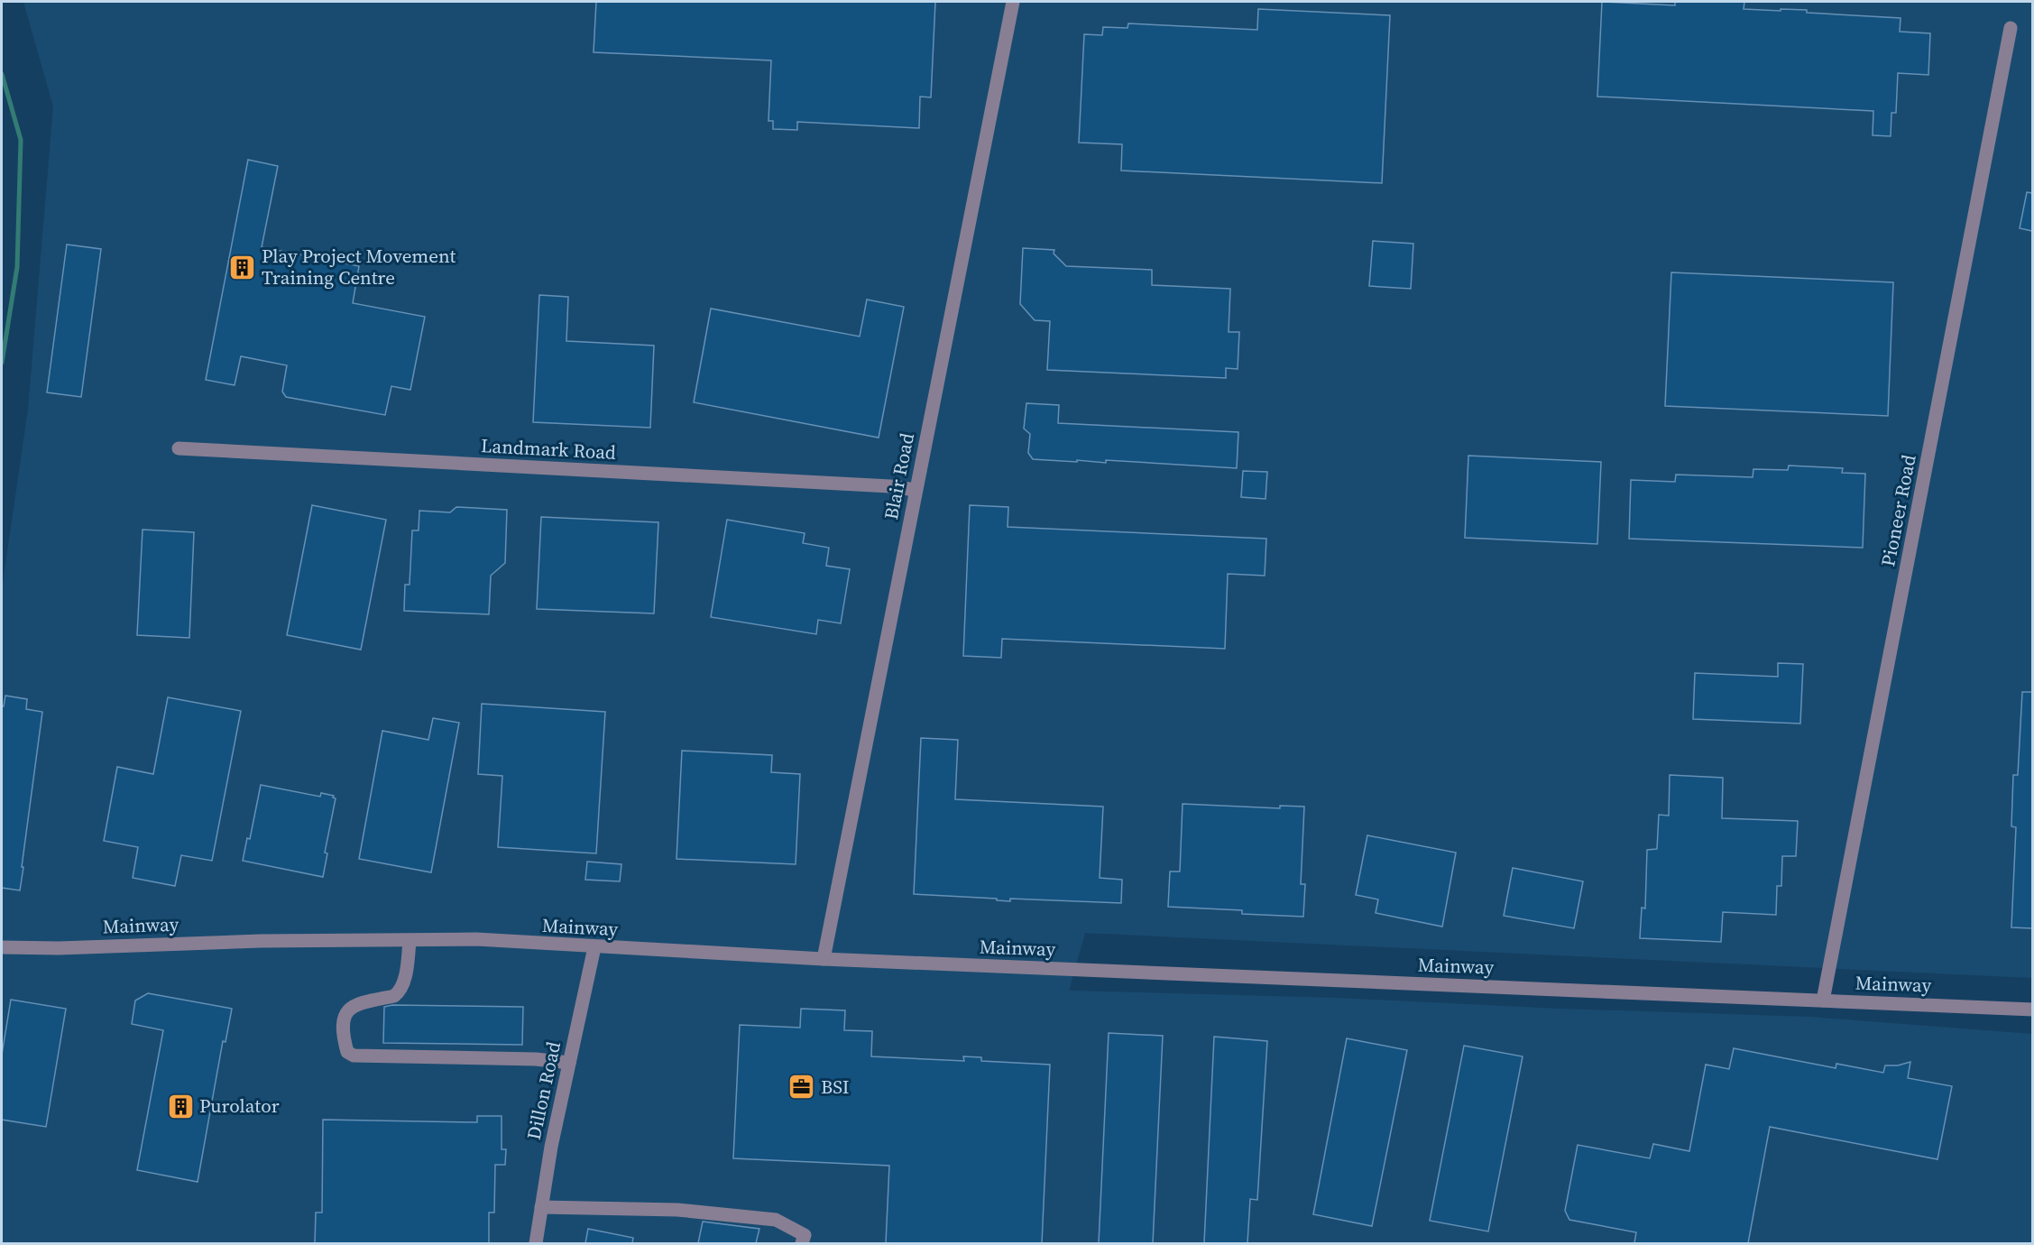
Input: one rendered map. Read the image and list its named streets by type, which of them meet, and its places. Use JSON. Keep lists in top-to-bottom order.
{
  "streets": {
    "street": [
      "Landmark Road",
      "Blair Road",
      "Pioneer Road",
      "Mainway",
      "Dillon Road"
    ]
  },
  "crossings": [
    ["Landmark Road", "Blair Road"],
    ["Blair Road", "Mainway"],
    ["Pioneer Road", "Mainway"],
    ["Mainway", "Dillon Road"]
  ],
  "places": {
    "building": ["Play Project Movement Training Centre", "Purolator"],
    "office": ["BSI"]
  }
}
